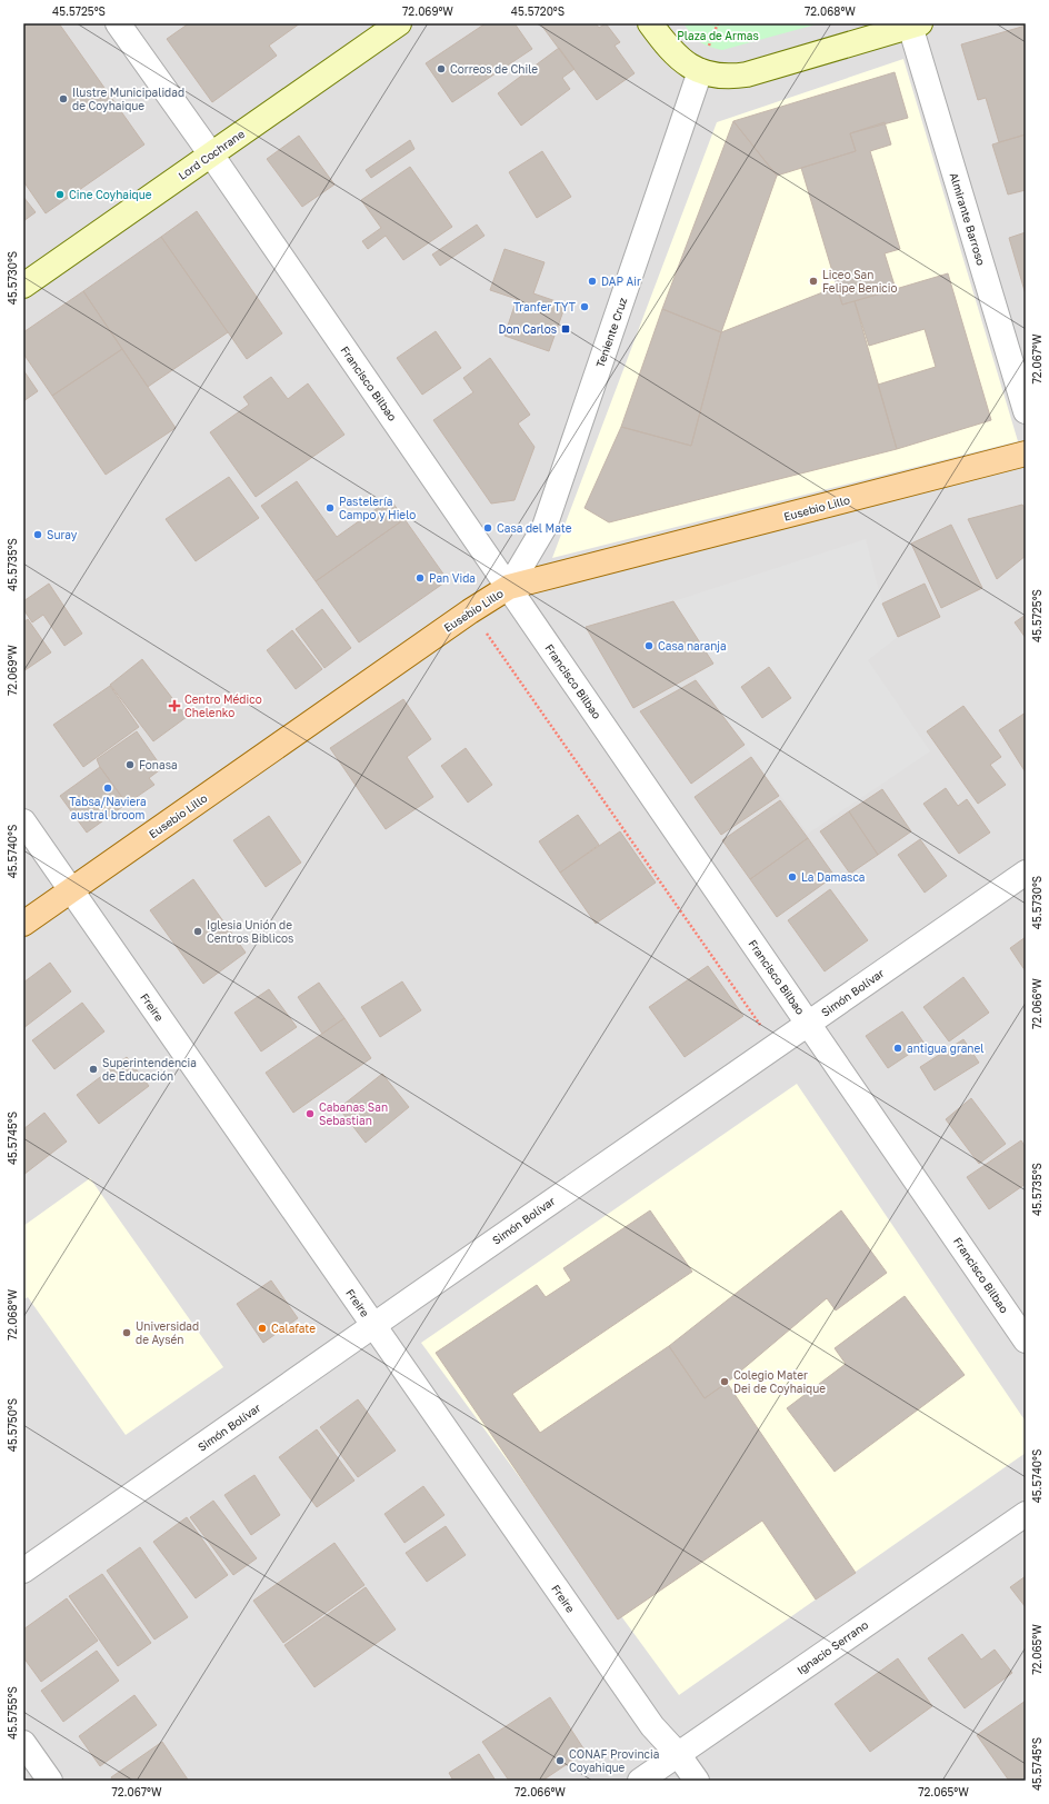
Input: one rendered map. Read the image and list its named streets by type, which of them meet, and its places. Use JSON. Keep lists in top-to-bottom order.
{
  "streets": {
    "main road": ["Lord Cochrane", "Eusebio Lillo"],
    "street": [
      "Almirante Barroso",
      "Teniente Cruz",
      "Francisco Bilbao",
      "Simón Bolívar",
      "Freire",
      "Ignacio Serrano"
    ]
  },
  "crossings": [
    ["Lord Cochrane", "Francisco Bilbao"],
    ["Teniente Cruz", "Francisco Bilbao"],
    ["Teniente Cruz", "Eusebio Lillo"],
    ["Francisco Bilbao", "Eusebio Lillo"],
    ["Francisco Bilbao", "Simón Bolívar"],
    ["Eusebio Lillo", "Freire"],
    ["Simón Bolívar", "Freire"],
    ["Freire", "Ignacio Serrano"]
  ],
  "parks": ["Plaza de Armas"],
  "places": {
    "other": [
      "Correos de Chile",
      "Ilustre Municipalidad de Coyhaique",
      "Cine Coyhaique",
      "DAP Air",
      "Liceo San Felipe Benicio",
      "Tranfer TYT",
      "Pastelería Campo y Hielo",
      "Casa del Mate",
      "Suray",
      "Pan Vida",
      "Casa naranja",
      "Fonasa",
      "Tabsa/Naviera austral broom",
      "La Damasca",
      "Iglesia Unión de Centros Biblicos",
      "antigua granel",
      "Superintendencia de Educación",
      "Cabanas San Sebastian",
      "Calafate",
      "Universidad de Aysén",
      "Colegio Mater Dei de Coyhaique",
      "CONAF Provincia Coyahique"
    ],
    "transit": ["Don Carlos"],
    "health": ["Centro Médico Chelenko"]
  },
  "coordinates": [
    "45.5725°S",
    "72.069°W",
    "45.5720°S",
    "72.068°W",
    "45.5730°S",
    "72.067°W",
    "45.5735°S",
    "45.5740°S",
    "72.066°W",
    "45.5745°S",
    "45.5750°S",
    "72.065°W",
    "45.5755°S"
  ]
}
